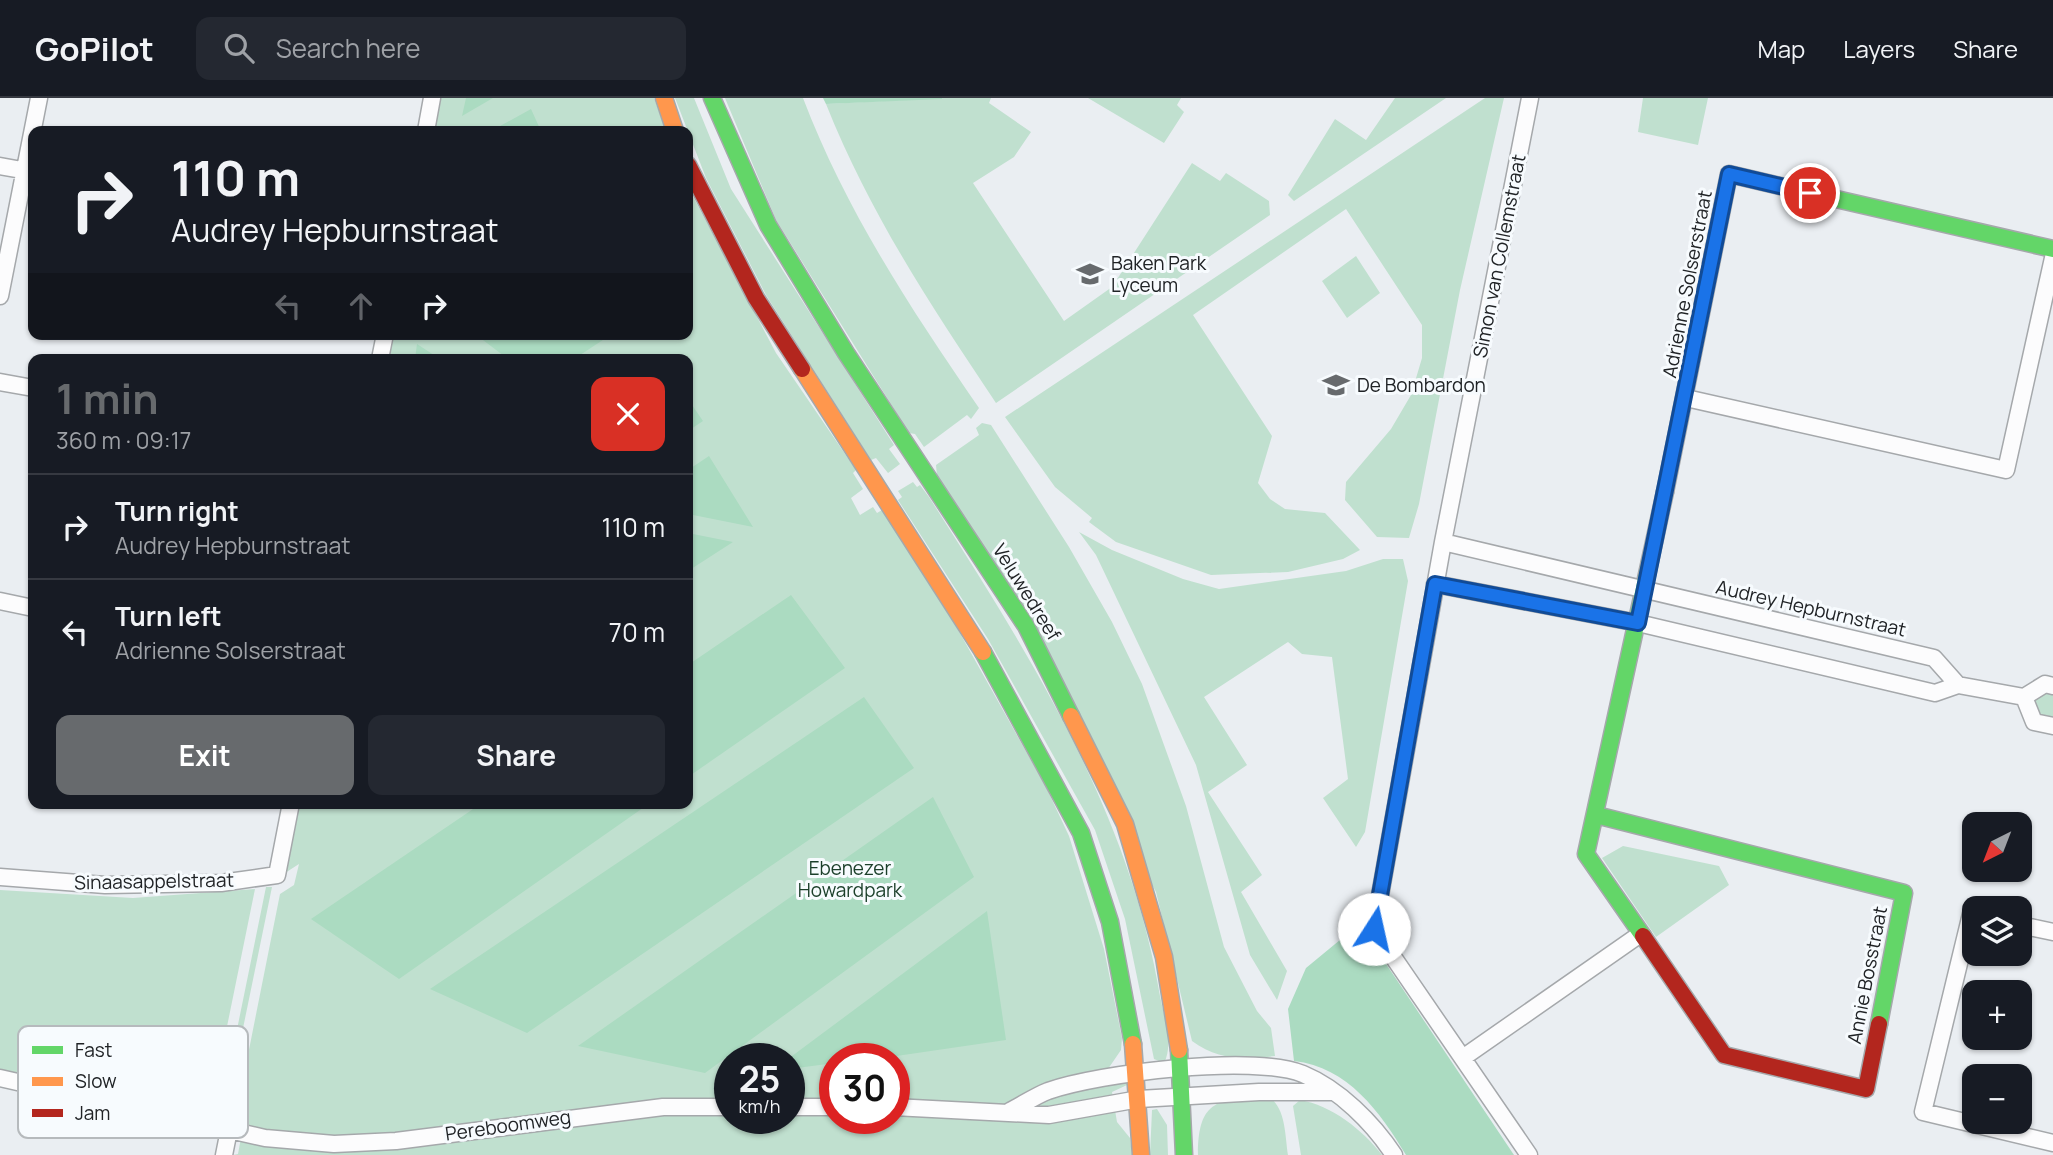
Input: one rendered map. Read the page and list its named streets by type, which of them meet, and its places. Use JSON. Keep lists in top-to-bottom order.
{
  "streets": {
    "main road": ["Adrienne Solserstraat", "Veluwedreef", "Annie Bosstraat"],
    "street": [
      "Simon van Collemstraat",
      "Audrey Hepburnstraat",
      "Sinaasappelstraat",
      "Pereboomweg"
    ]
  },
  "crossings": [
    ["Simon van Collemstraat", "Audrey Hepburnstraat"],
    ["Adrienne Solserstraat", "Audrey Hepburnstraat"]
  ],
  "parks": ["Ebenezer Howardpark"],
  "places": {
    "school or university": ["Baken Park Lyceum", "De Bombardon"]
  },
  "legend": ["Fast", "Slow", "Jam"],
  "north": "bottom left",
  "page": {
    "header": "GoPilot",
    "search": "Search here",
    "nav": ["Map", "Layers", "Share"],
    "turn": ["110 m", "Audrey Hepburnstraat"],
    "heading": ["1 min", "360 m · 09:17"],
    "list": [
      {
        "name": "Turn right",
        "note": "Audrey Hepburnstraat",
        "value": "110 m"
      },
      {
        "name": "Turn left",
        "note": "Adrienne Solserstraat",
        "value": "70 m"
      }
    ],
    "buttons": ["Exit", "Share"],
    "map_buttons": ["+", "−"],
    "speed": "25 km/h",
    "limit": "30"
  }
}
